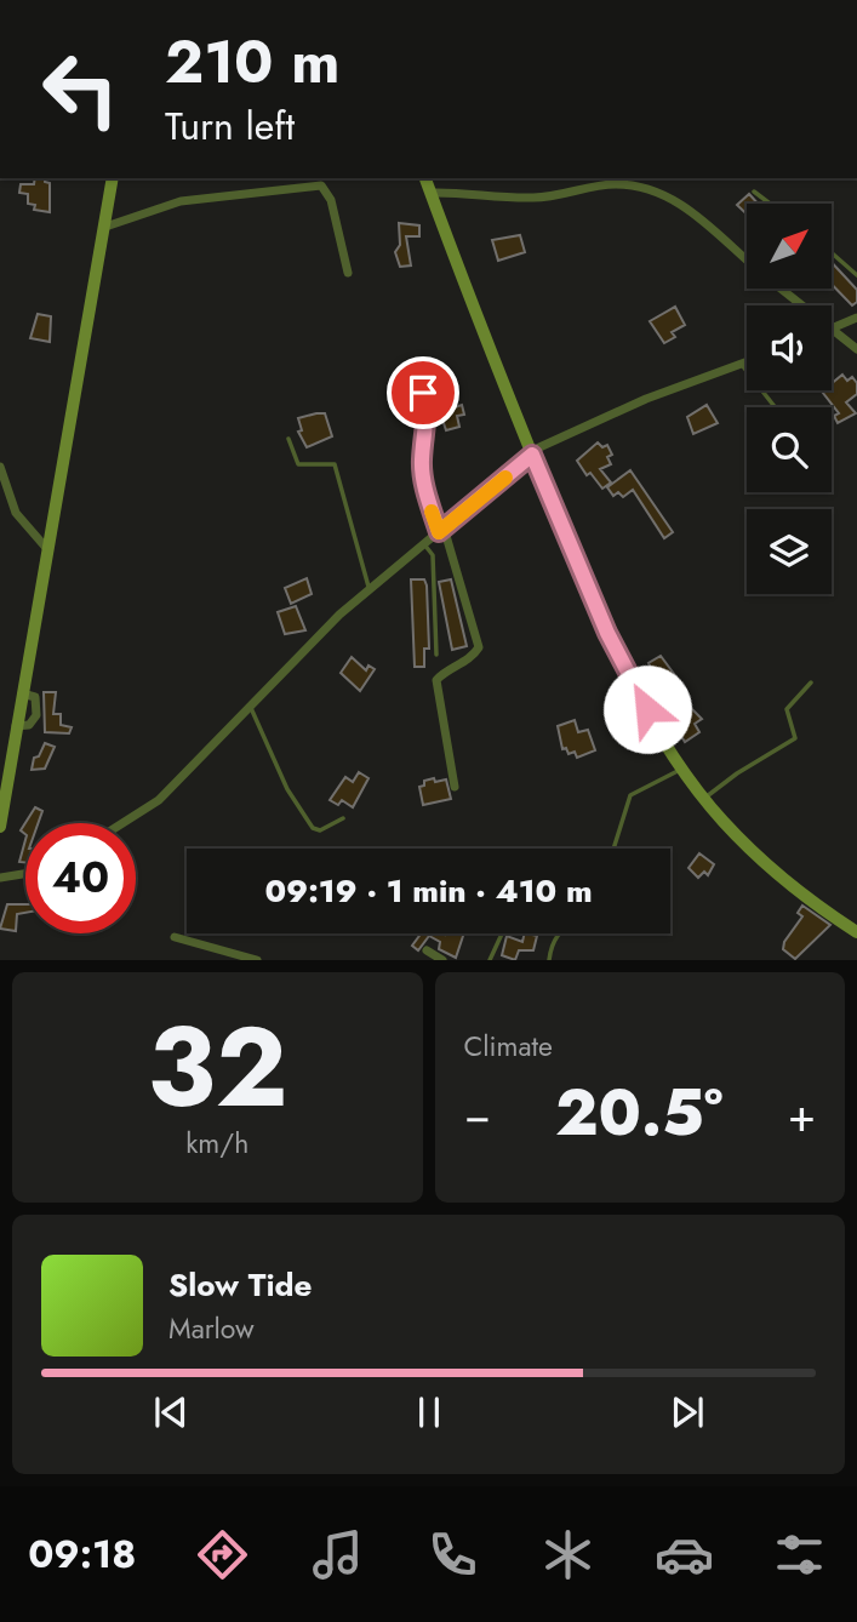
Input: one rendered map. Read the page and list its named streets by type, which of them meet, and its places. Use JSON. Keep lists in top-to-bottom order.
{
  "north": "top right",
  "page": {
    "turn": ["210 m", "Turn left"],
    "limit": "40",
    "trip": "09:19 · 1 min · 410 m",
    "tile": [
      ["32", "km/h"],
      "Climate"
    ],
    "heat": ["−", "20.5°", "+"],
    "song": ["Slow Tide", "Marlow"],
    "tabs": "09:18"
  }
}
